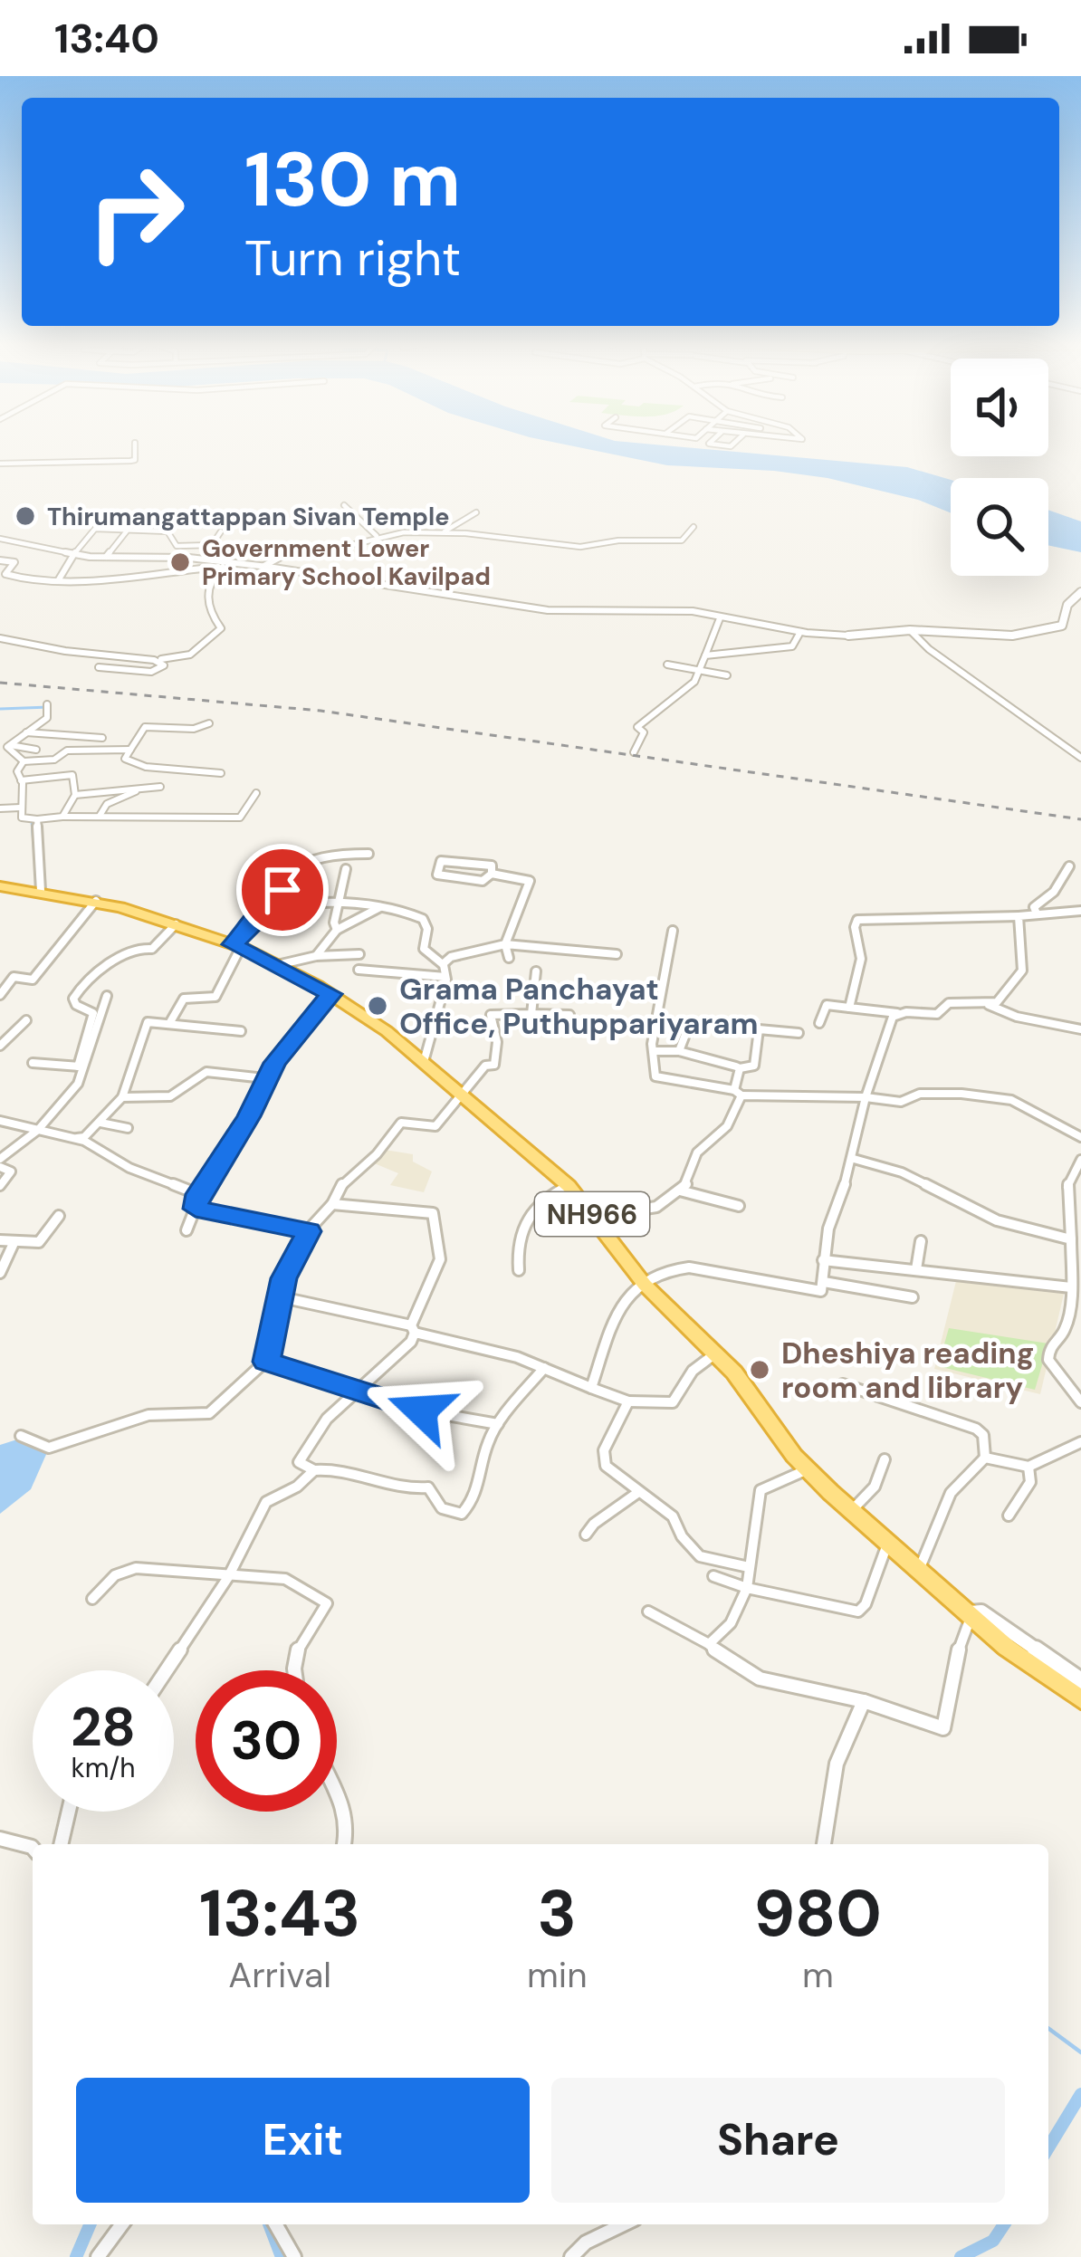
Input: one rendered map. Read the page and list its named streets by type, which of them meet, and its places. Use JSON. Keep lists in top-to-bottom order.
{
  "streets": {
    "highway": ["NH966"]
  },
  "places": [
    "Thirumangattappan Sivan Temple",
    "Government Lower Primary School Kavilpad",
    "Grama Panchayat Office, Puthuppariyaram",
    "Dheshiya reading room and library"
  ],
  "page": {
    "status": "13:40",
    "turn": ["130 m", "Turn right"],
    "speed": "28 km/h",
    "limit": "30",
    "eta": [
      "13:43",
      "Arrival",
      "3",
      "min",
      "980",
      "m"
    ],
    "buttons": ["Exit", "Share"]
  }
}
